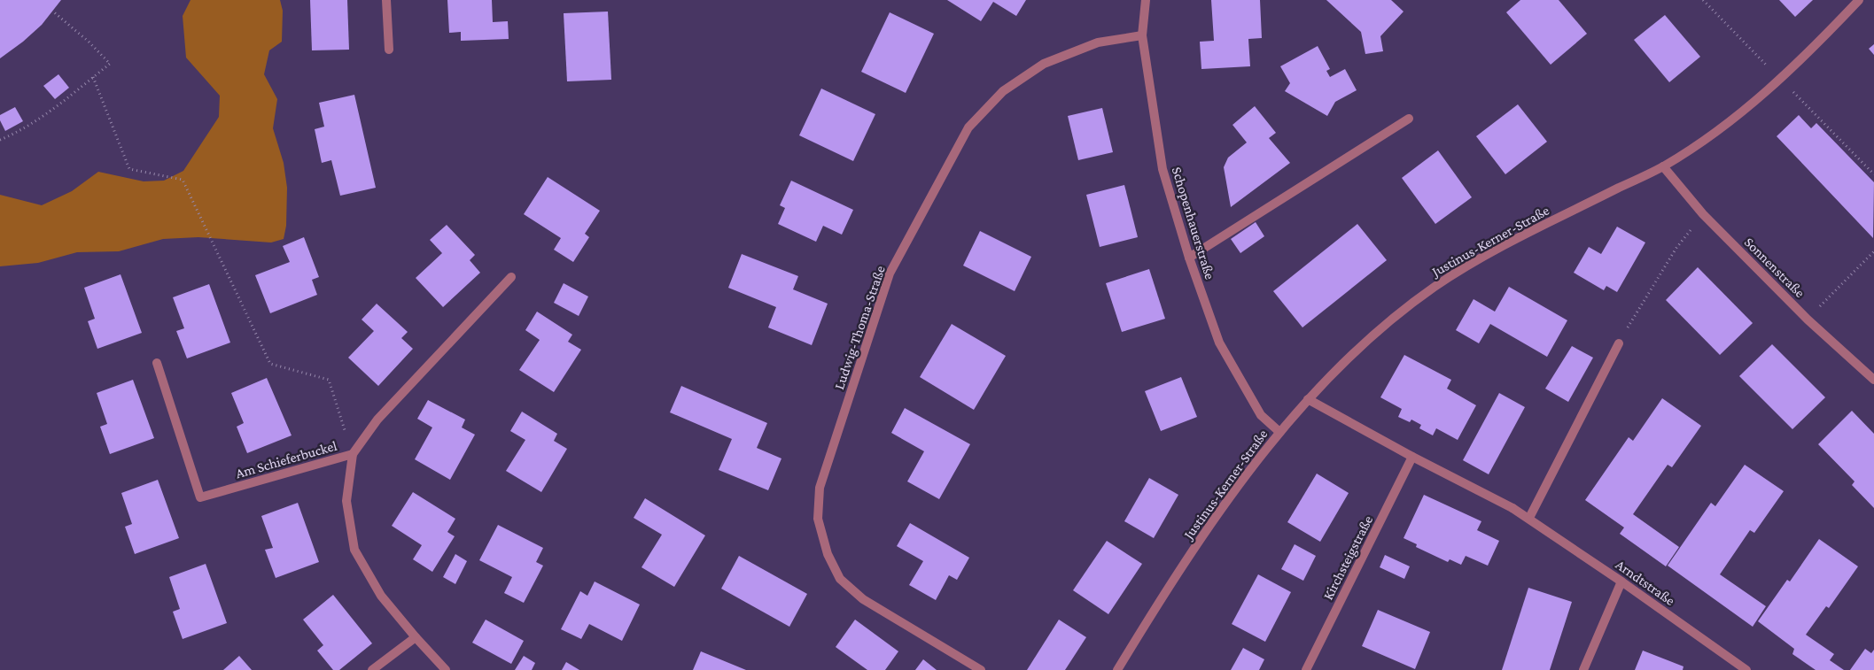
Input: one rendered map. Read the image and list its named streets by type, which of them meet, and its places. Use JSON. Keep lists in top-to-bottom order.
{
  "streets": {
    "street": [
      "Schopenhauerstraße",
      "Justinus-Kerner-Straße",
      "Sonnenstraße",
      "Ludwig-Thoma-Straße",
      "Am Schieferbuckel",
      "Kirchsteigstraße",
      "Arndtstraße"
    ]
  },
  "crossings": [
    ["Schopenhauerstraße", "Justinus-Kerner-Straße"],
    ["Schopenhauerstraße", "Ludwig-Thoma-Straße"],
    ["Justinus-Kerner-Straße", "Sonnenstraße"],
    ["Justinus-Kerner-Straße", "Arndtstraße"],
    ["Kirchsteigstraße", "Arndtstraße"]
  ]
}
